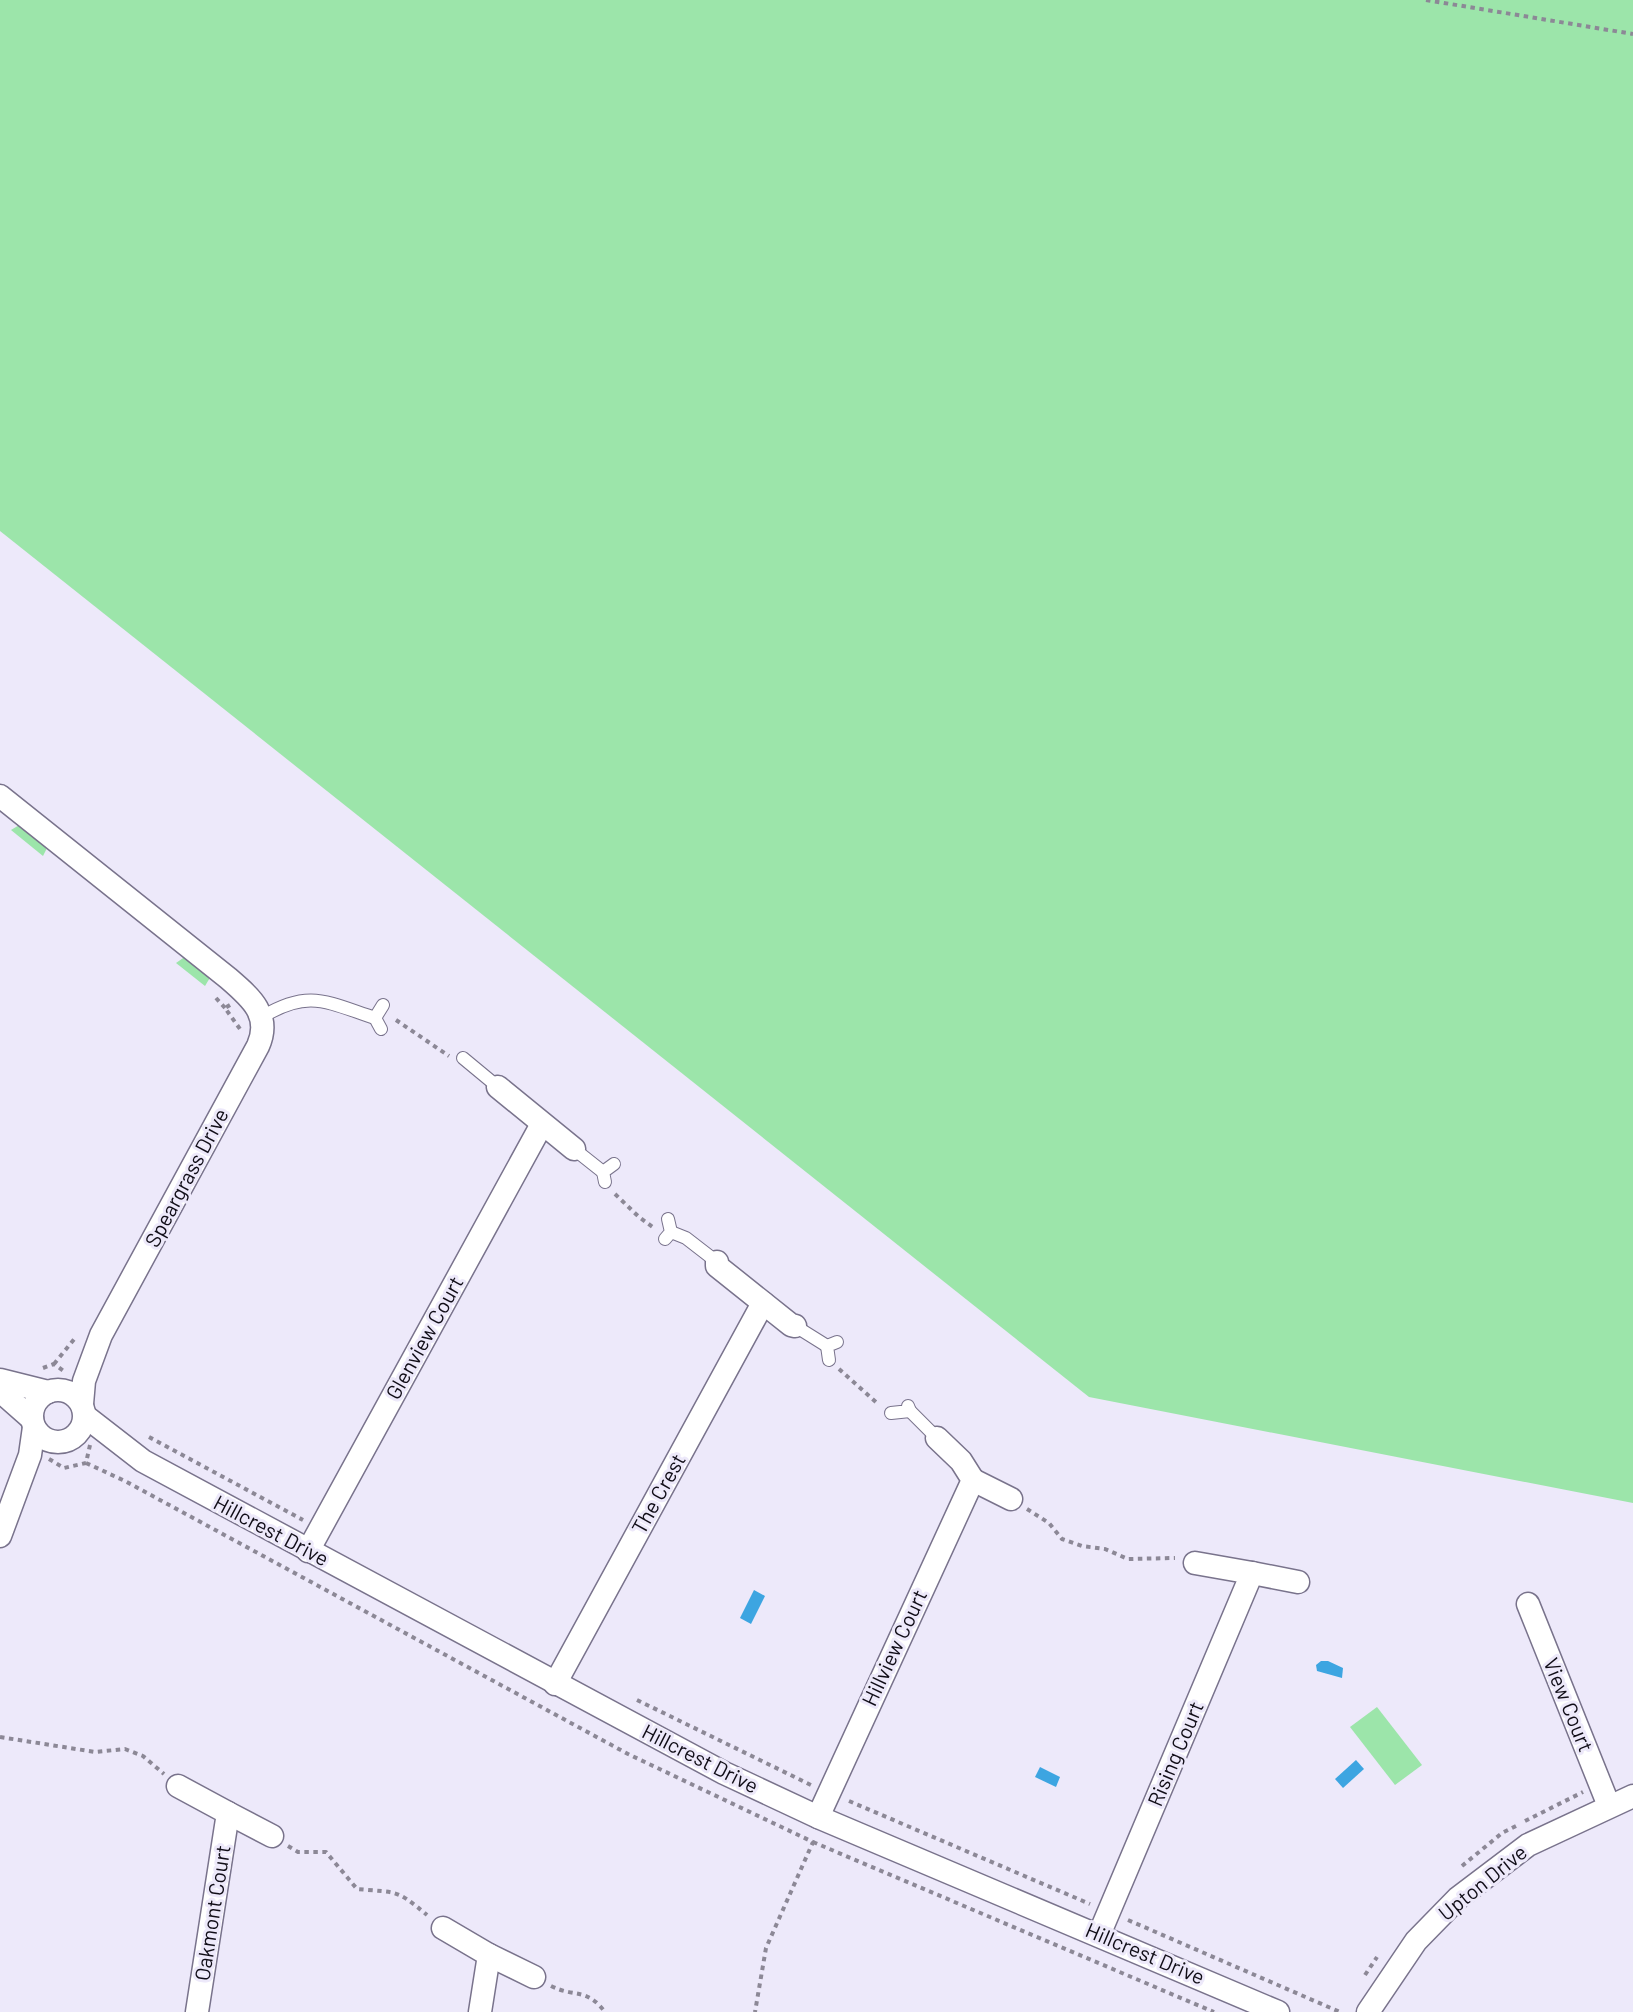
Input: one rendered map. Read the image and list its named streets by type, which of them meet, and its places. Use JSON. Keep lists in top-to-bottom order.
{
  "streets": {
    "street": [
      "Speargrass Drive",
      "Glenview Court",
      "The Crest",
      "Hillcrest Drive",
      "Hillview Court",
      "View Court",
      "Rising Court",
      "Upton Drive",
      "Oakmont Court"
    ]
  },
  "crossings": [
    ["Speargrass Drive", "Hillcrest Drive"],
    ["Glenview Court", "Hillcrest Drive"],
    ["The Crest", "Hillcrest Drive"],
    ["Hillcrest Drive", "Hillview Court"],
    ["Hillcrest Drive", "Rising Court"],
    ["View Court", "Upton Drive"]
  ]
}
